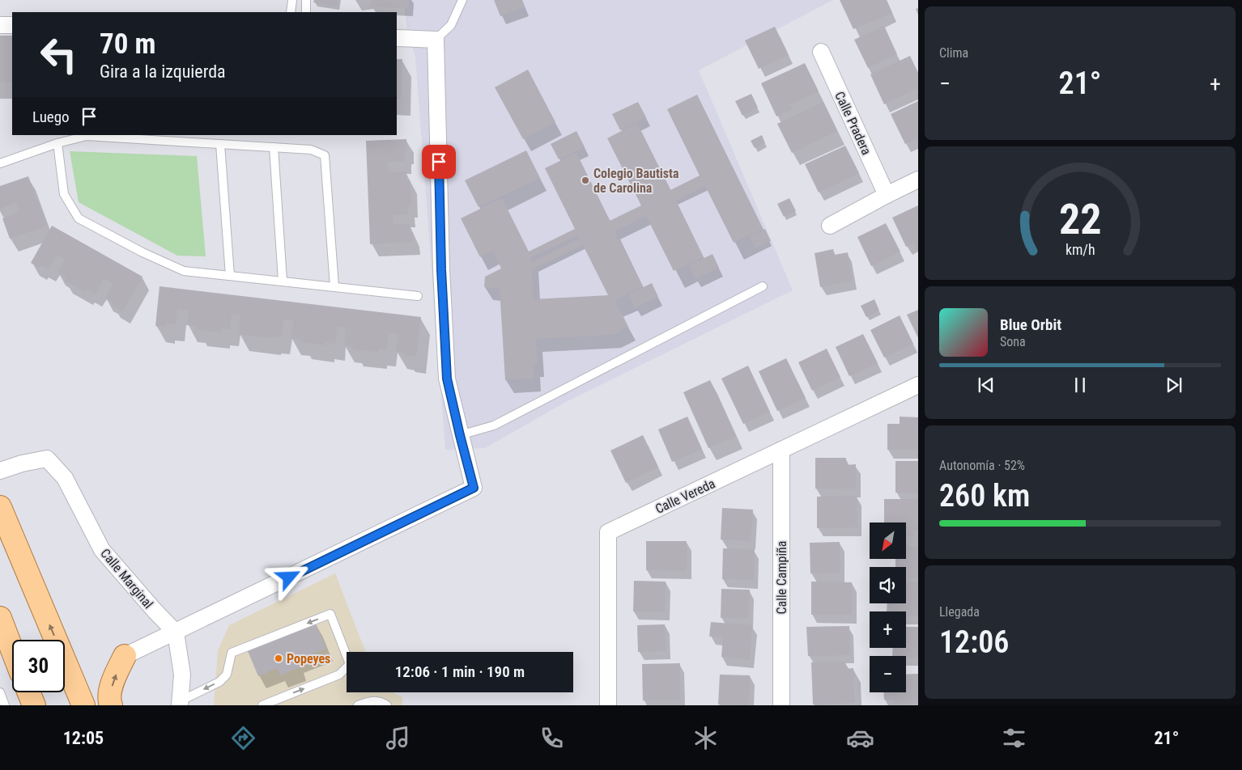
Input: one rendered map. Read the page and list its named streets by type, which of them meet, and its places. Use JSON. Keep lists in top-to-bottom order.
{
  "streets": {
    "street": [
      "Calle Pradera",
      "Calle Vereda",
      "Calle Campiña",
      "Calle Marginal"
    ]
  },
  "crossings": [
    ["Calle Vereda", "Calle Campiña"]
  ],
  "places": ["Colegio Bautista de Carolina", "Popeyes"],
  "north": "bottom left",
  "page": {
    "tile": [
      "Clima",
      ["Autonomía · 52%", "260 km"],
      ["Llegada", "12:06"]
    ],
    "turn": ["70 m", "Gira a la izquierda"],
    "heat": ["−", "21°", "+"],
    "then": "Luego",
    "song": ["Blue Orbit", "Sona"],
    "map_buttons": ["+", "−"],
    "limit": "30",
    "trip": "12:06 · 1 min · 190 m",
    "tabs": ["12:05", "21°"],
    "gauge": ["22", "km/h"]
  }
}
